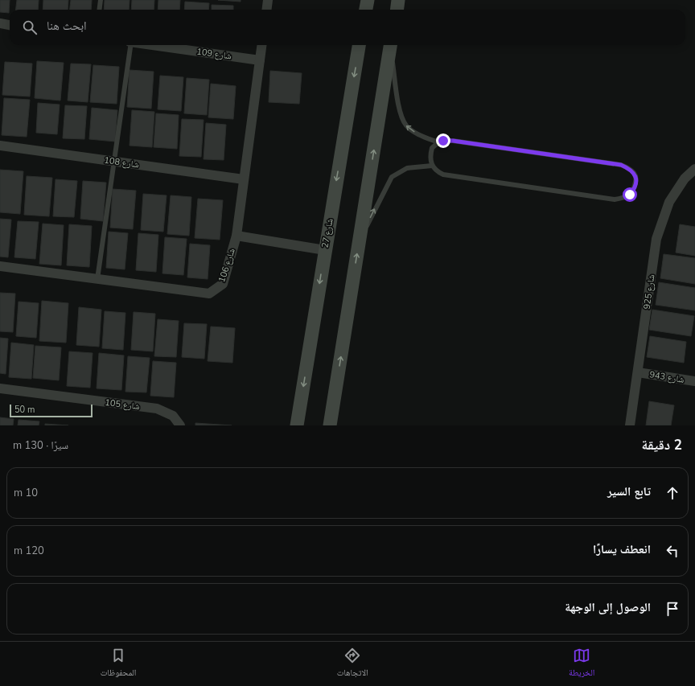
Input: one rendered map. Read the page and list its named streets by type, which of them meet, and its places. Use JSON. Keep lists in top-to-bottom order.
{
  "streets": {
    "main road": ["شارع 27"],
    "street": [
      "شارع 109",
      "شارع 108",
      "شارع 106",
      "شارع 925",
      "شارع 943",
      "شارع 105"
    ]
  },
  "crossings": [
    ["شارع 109", "شارع 106"],
    ["شارع 108", "شارع 106"],
    ["شارع 925", "شارع 943"]
  ],
  "scale_bar": "50 m",
  "page": {
    "search": "ابحث هنا",
    "scale": "50 m",
    "heading": ["2 دقيقة", "سيرًا · 130 m"],
    "list": [
      ["تابع السير", "10 m"],
      ["انعطف يسارًا", "120 m"],
      "الوصول إلى الوجهة"
    ],
    "nav": ["الخريطة", "الاتجاهات", "المحفوظات"]
  }
}
